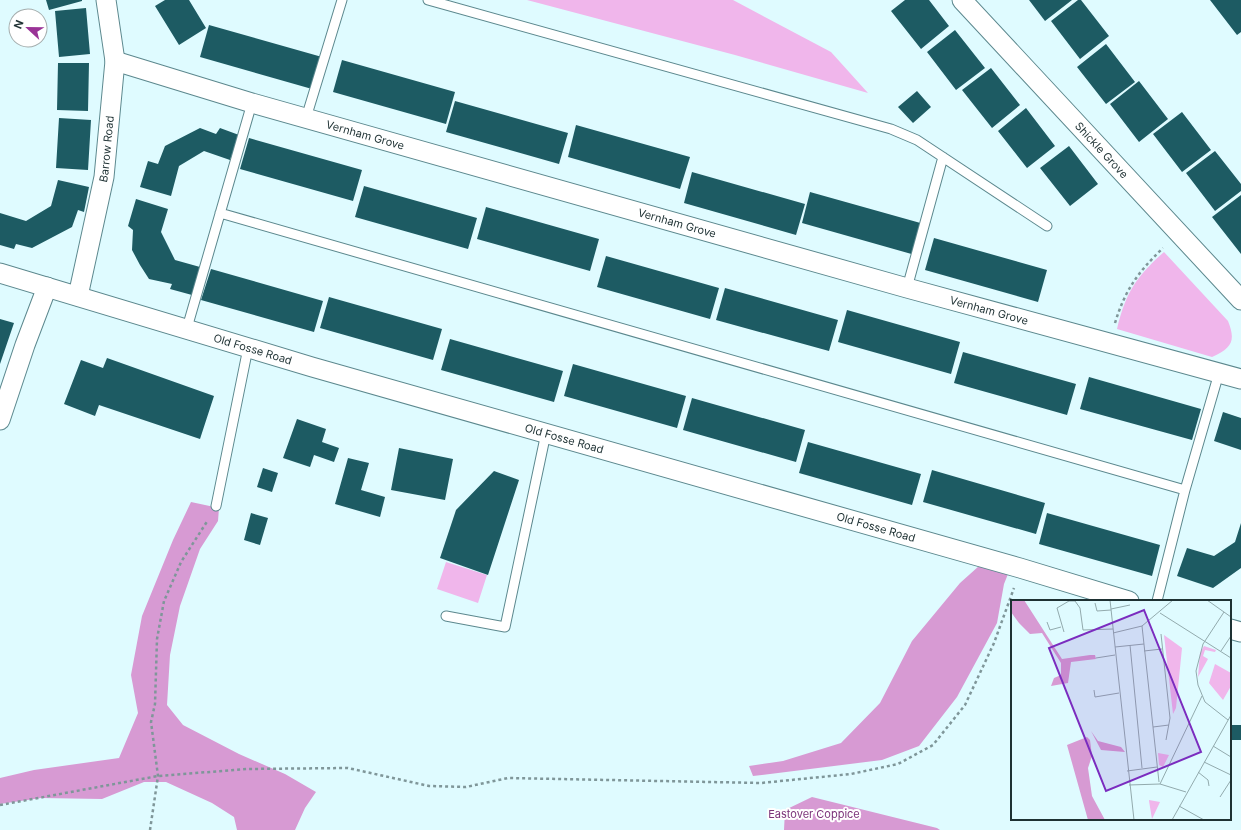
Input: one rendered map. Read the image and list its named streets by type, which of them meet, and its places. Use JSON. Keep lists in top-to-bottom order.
{
  "streets": {
    "street": [
      "Vernham Grove",
      "Barrow Road",
      "Shickle Grove",
      "Old Fosse Road"
    ]
  },
  "crossings": [
    ["Vernham Grove", "Barrow Road"],
    ["Barrow Road", "Old Fosse Road"]
  ],
  "parks": ["Eastover Coppice"],
  "north": "left"
}
